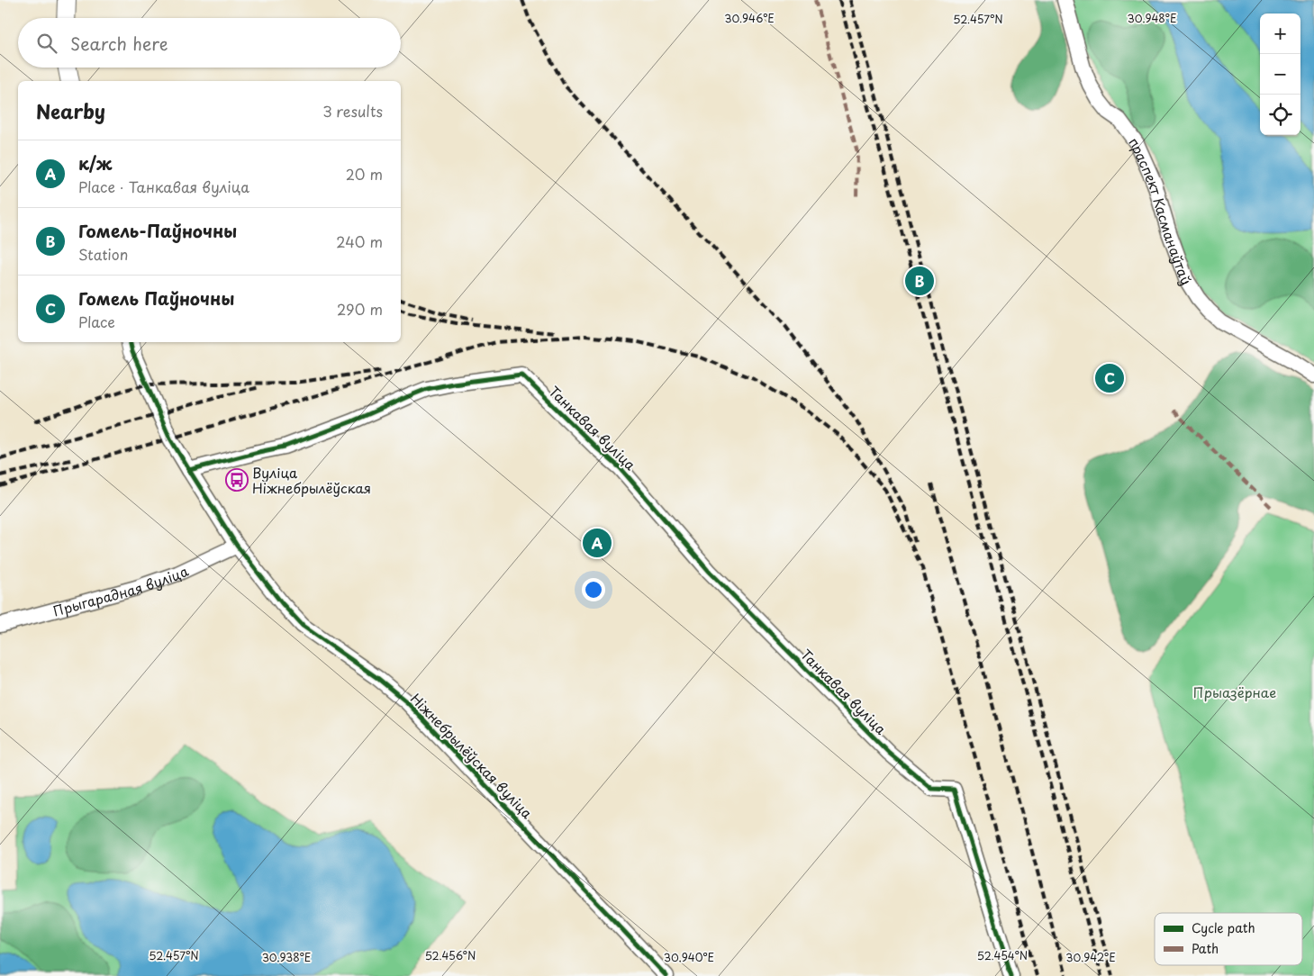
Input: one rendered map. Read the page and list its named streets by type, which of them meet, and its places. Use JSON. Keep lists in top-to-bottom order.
{
  "streets": {
    "street": [
      "праспект Касманаўтаў",
      "Танкавая вуліца",
      "Прыгарадная вуліца",
      "Ніжнебрылёўская вуліца"
    ]
  },
  "crossings": [
    ["Танкавая вуліца", "Ніжнебрылёўская вуліца"],
    ["Прыгарадная вуліца", "Ніжнебрылёўская вуліца"]
  ],
  "parks": ["Прыазёрнае"],
  "places": {
    "bus stop": ["Вуліца Ніжнебрылёўская"]
  },
  "legend": ["Cycle path", "Path"],
  "page": {
    "map_buttons": ["+", "−"],
    "search": "Search here",
    "heading": ["Nearby", "3 results"],
    "list": [
      {
        "mark": "A",
        "name": "к/ж",
        "note": "Place · Танкавая вуліца",
        "value": "20 m"
      },
      {
        "mark": "B",
        "name": "Гомель-Паўночны",
        "note": "Station",
        "value": "240 m"
      },
      {
        "mark": "C",
        "name": "Гомель Паўночны",
        "note": "Place",
        "value": "290 m"
      }
    ],
    "pins": ["B", "C", "A"]
  },
  "coordinates": [
    "30.948°E",
    "30.946°E",
    "52.457°N",
    "52.456°N",
    "52.454°N",
    "30.938°E",
    "30.940°E",
    "30.942°E"
  ]
}
